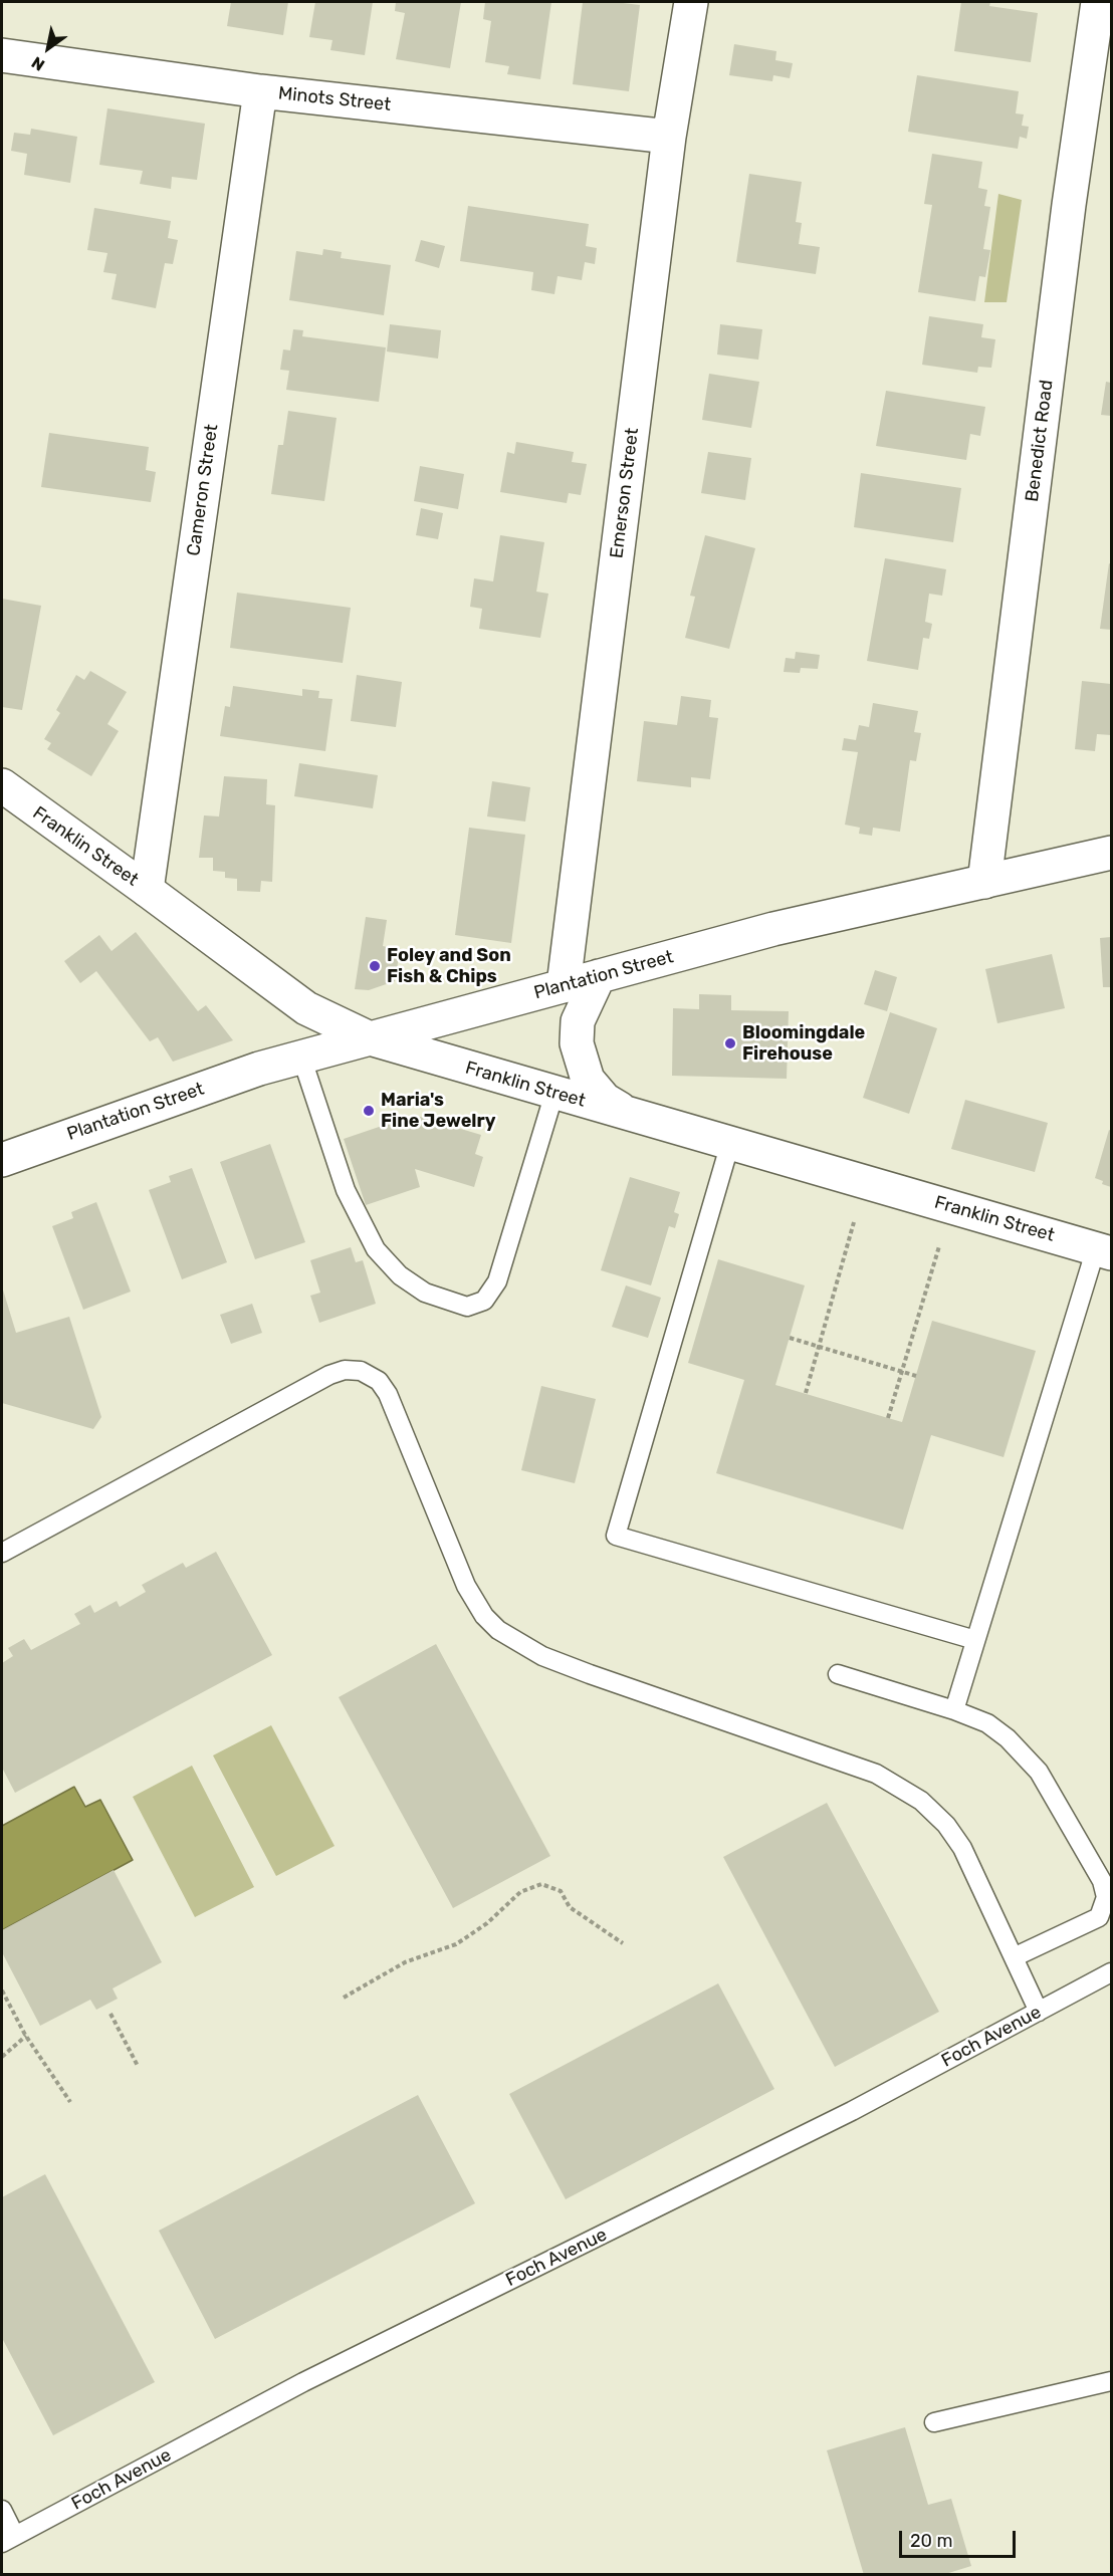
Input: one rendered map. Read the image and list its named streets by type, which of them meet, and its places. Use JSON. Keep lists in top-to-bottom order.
{
  "streets": {
    "street": [
      "Minots Street",
      "Benedict Road",
      "Cameron Street",
      "Emerson Street",
      "Franklin Street",
      "Plantation Street"
    ],
    "lane": ["Foch Avenue"]
  },
  "crossings": [
    ["Minots Street", "Cameron Street"],
    ["Minots Street", "Emerson Street"],
    ["Benedict Road", "Plantation Street"],
    ["Cameron Street", "Franklin Street"],
    ["Emerson Street", "Plantation Street"],
    ["Franklin Street", "Plantation Street"]
  ],
  "places": ["Foley and Son Fish & Chips", "Bloomingdale Firehouse", "Maria's Fine Jewelry"],
  "scale_bar": "20 m",
  "north": "bottom left"
}
